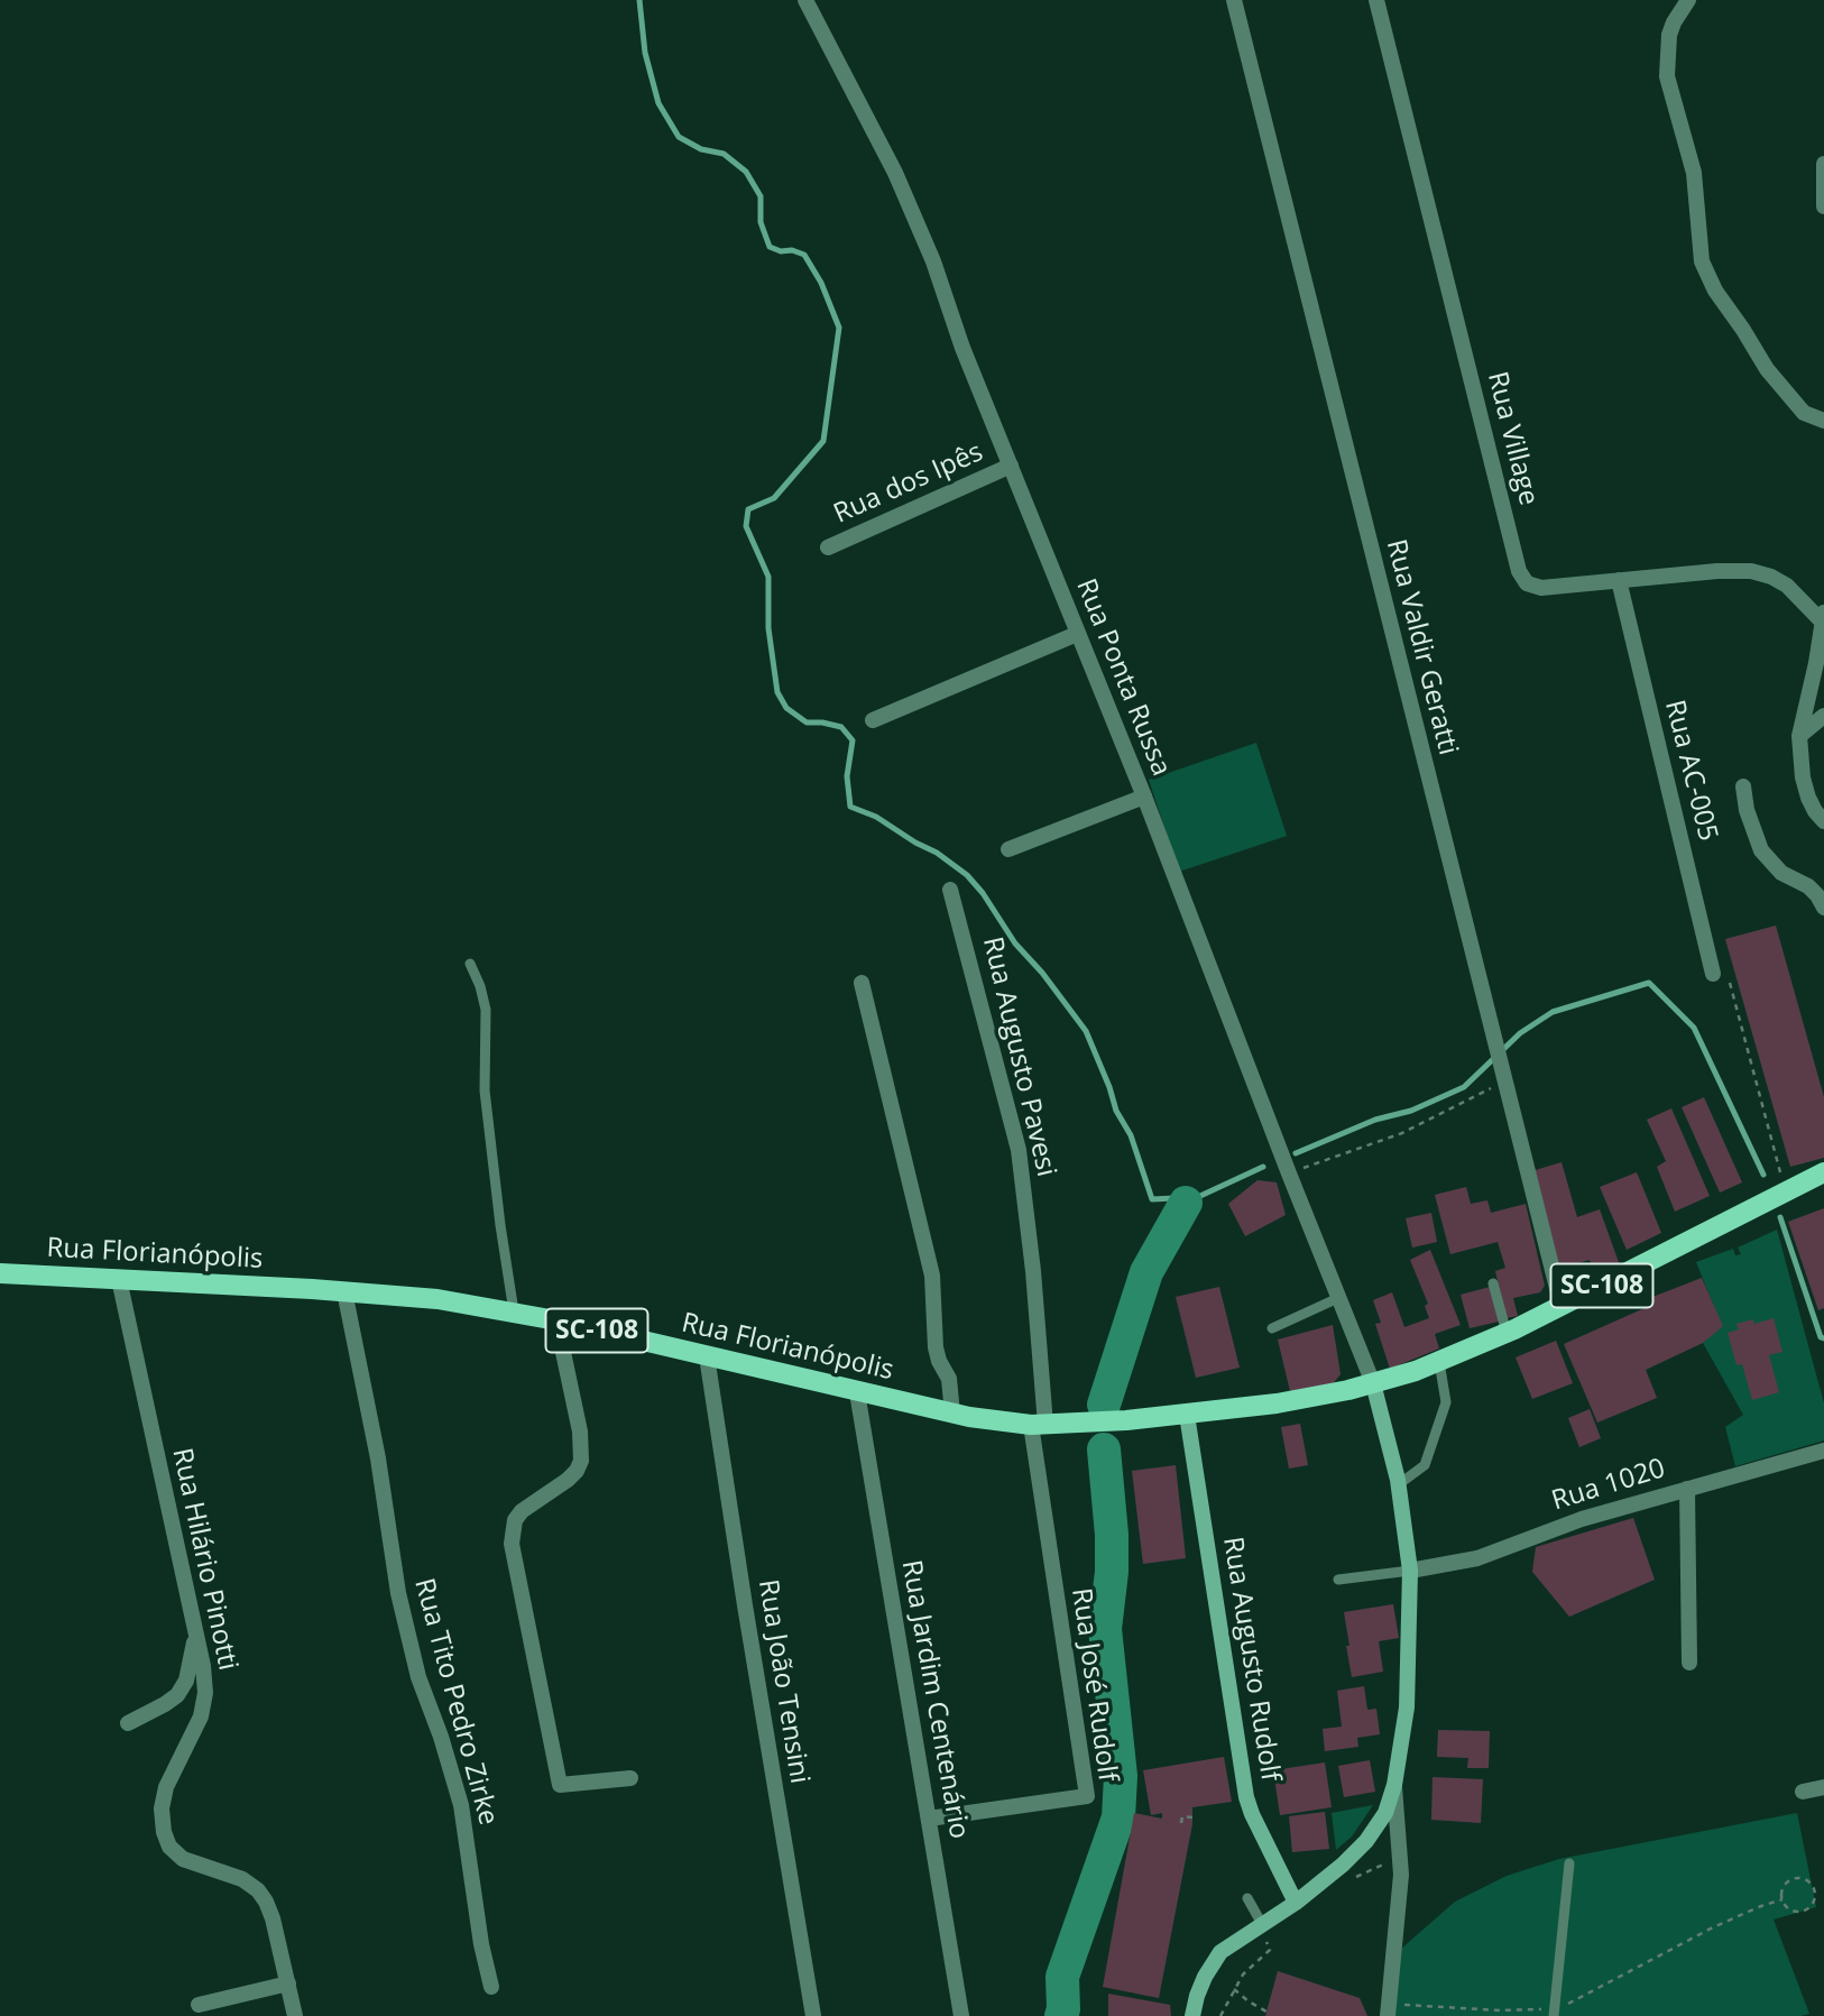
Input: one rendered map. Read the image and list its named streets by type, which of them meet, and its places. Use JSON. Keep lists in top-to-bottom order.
{
  "streets": {
    "main road": ["Rua Florianópolis", "SC-108", "Rua Augusto Rudolf"],
    "street": [
      "Rua Village",
      "Rua dos Ipês",
      "Rua Valdir Geratti",
      "Rua Ponta Russa",
      "Rua AC-005",
      "Rua Augusto Pavesi",
      "Rua 1020",
      "Rua Hilário Pinotti",
      "Rua João Tensini",
      "Rua José Rudolf",
      "Rua Jardim Centenário",
      "Rua Tito Pedro Zirke"
    ]
  },
  "crossings": [
    ["Rua Village", "Rua AC-005"],
    ["Rua dos Ipês", "Rua Ponta Russa"],
    ["Rua Valdir Geratti", "SC-108"],
    ["Rua Ponta Russa", "Rua Florianópolis"],
    ["Rua Ponta Russa", "SC-108"],
    ["Rua Augusto Pavesi", "Rua Florianópolis"],
    ["Rua Augusto Pavesi", "Rua José Rudolf"],
    ["Rua Florianópolis", "SC-108"],
    ["Rua Florianópolis", "Rua Hilário Pinotti"],
    ["Rua Florianópolis", "Rua Augusto Rudolf"],
    ["Rua Florianópolis", "Rua João Tensini"],
    ["Rua Florianópolis", "Rua José Rudolf"],
    ["Rua Florianópolis", "Rua Jardim Centenário"],
    ["Rua Florianópolis", "Rua Tito Pedro Zirke"],
    ["Rua José Rudolf", "Rua Jardim Centenário"]
  ]
}
